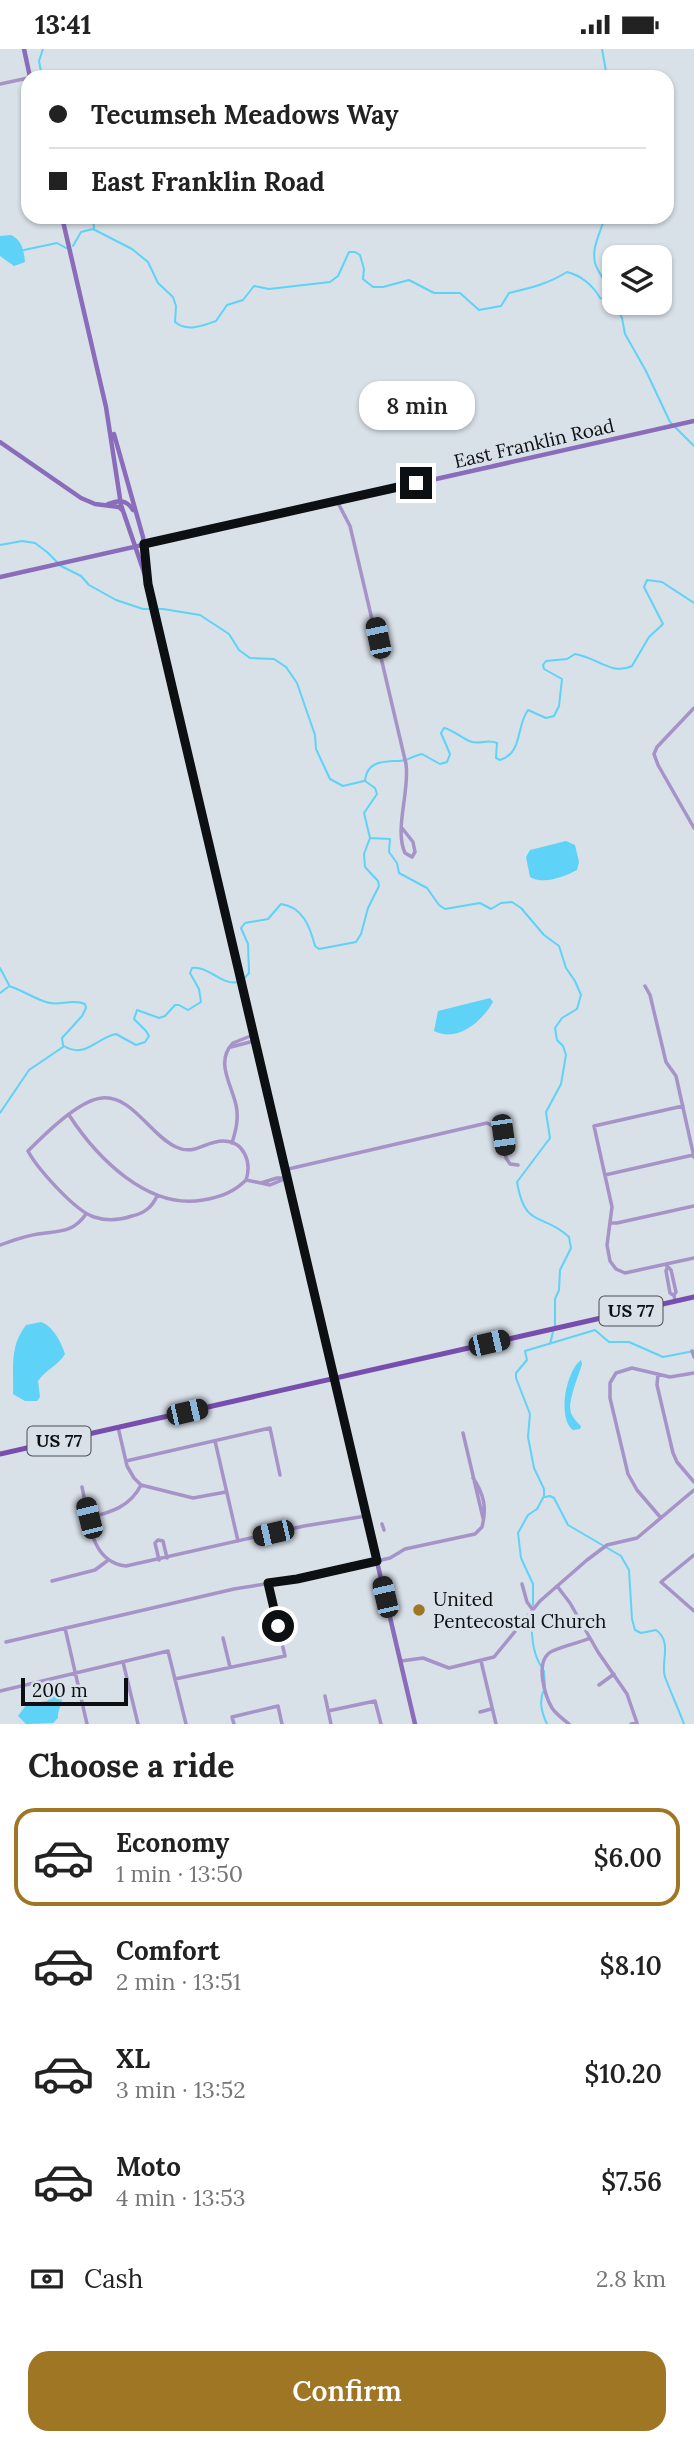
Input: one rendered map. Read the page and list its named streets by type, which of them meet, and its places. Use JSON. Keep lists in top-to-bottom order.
{
  "streets": {
    "main road": ["US 77"],
    "street": ["East Franklin Road"]
  },
  "places": ["United Pentecostal Church"],
  "scale_bar": "200 m",
  "page": {
    "status": "13:41",
    "banner": ["Tecumseh Meadows Way", "East Franklin Road"],
    "bubble": "8 min",
    "scale": "200 m",
    "heading": "Choose a ride",
    "list": [
      {
        "name": "Economy",
        "note": "1 min · 13:50",
        "value": "$6.00"
      },
      {
        "name": "Comfort",
        "note": "2 min · 13:51",
        "value": "$8.10"
      },
      {
        "name": "XL",
        "note": "3 min · 13:52",
        "value": "$10.20"
      },
      {
        "name": "Moto",
        "note": "4 min · 13:53",
        "value": "$7.56"
      }
    ],
    "pay": ["Cash", "2.8 km"],
    "buttons": "Confirm"
  }
}
